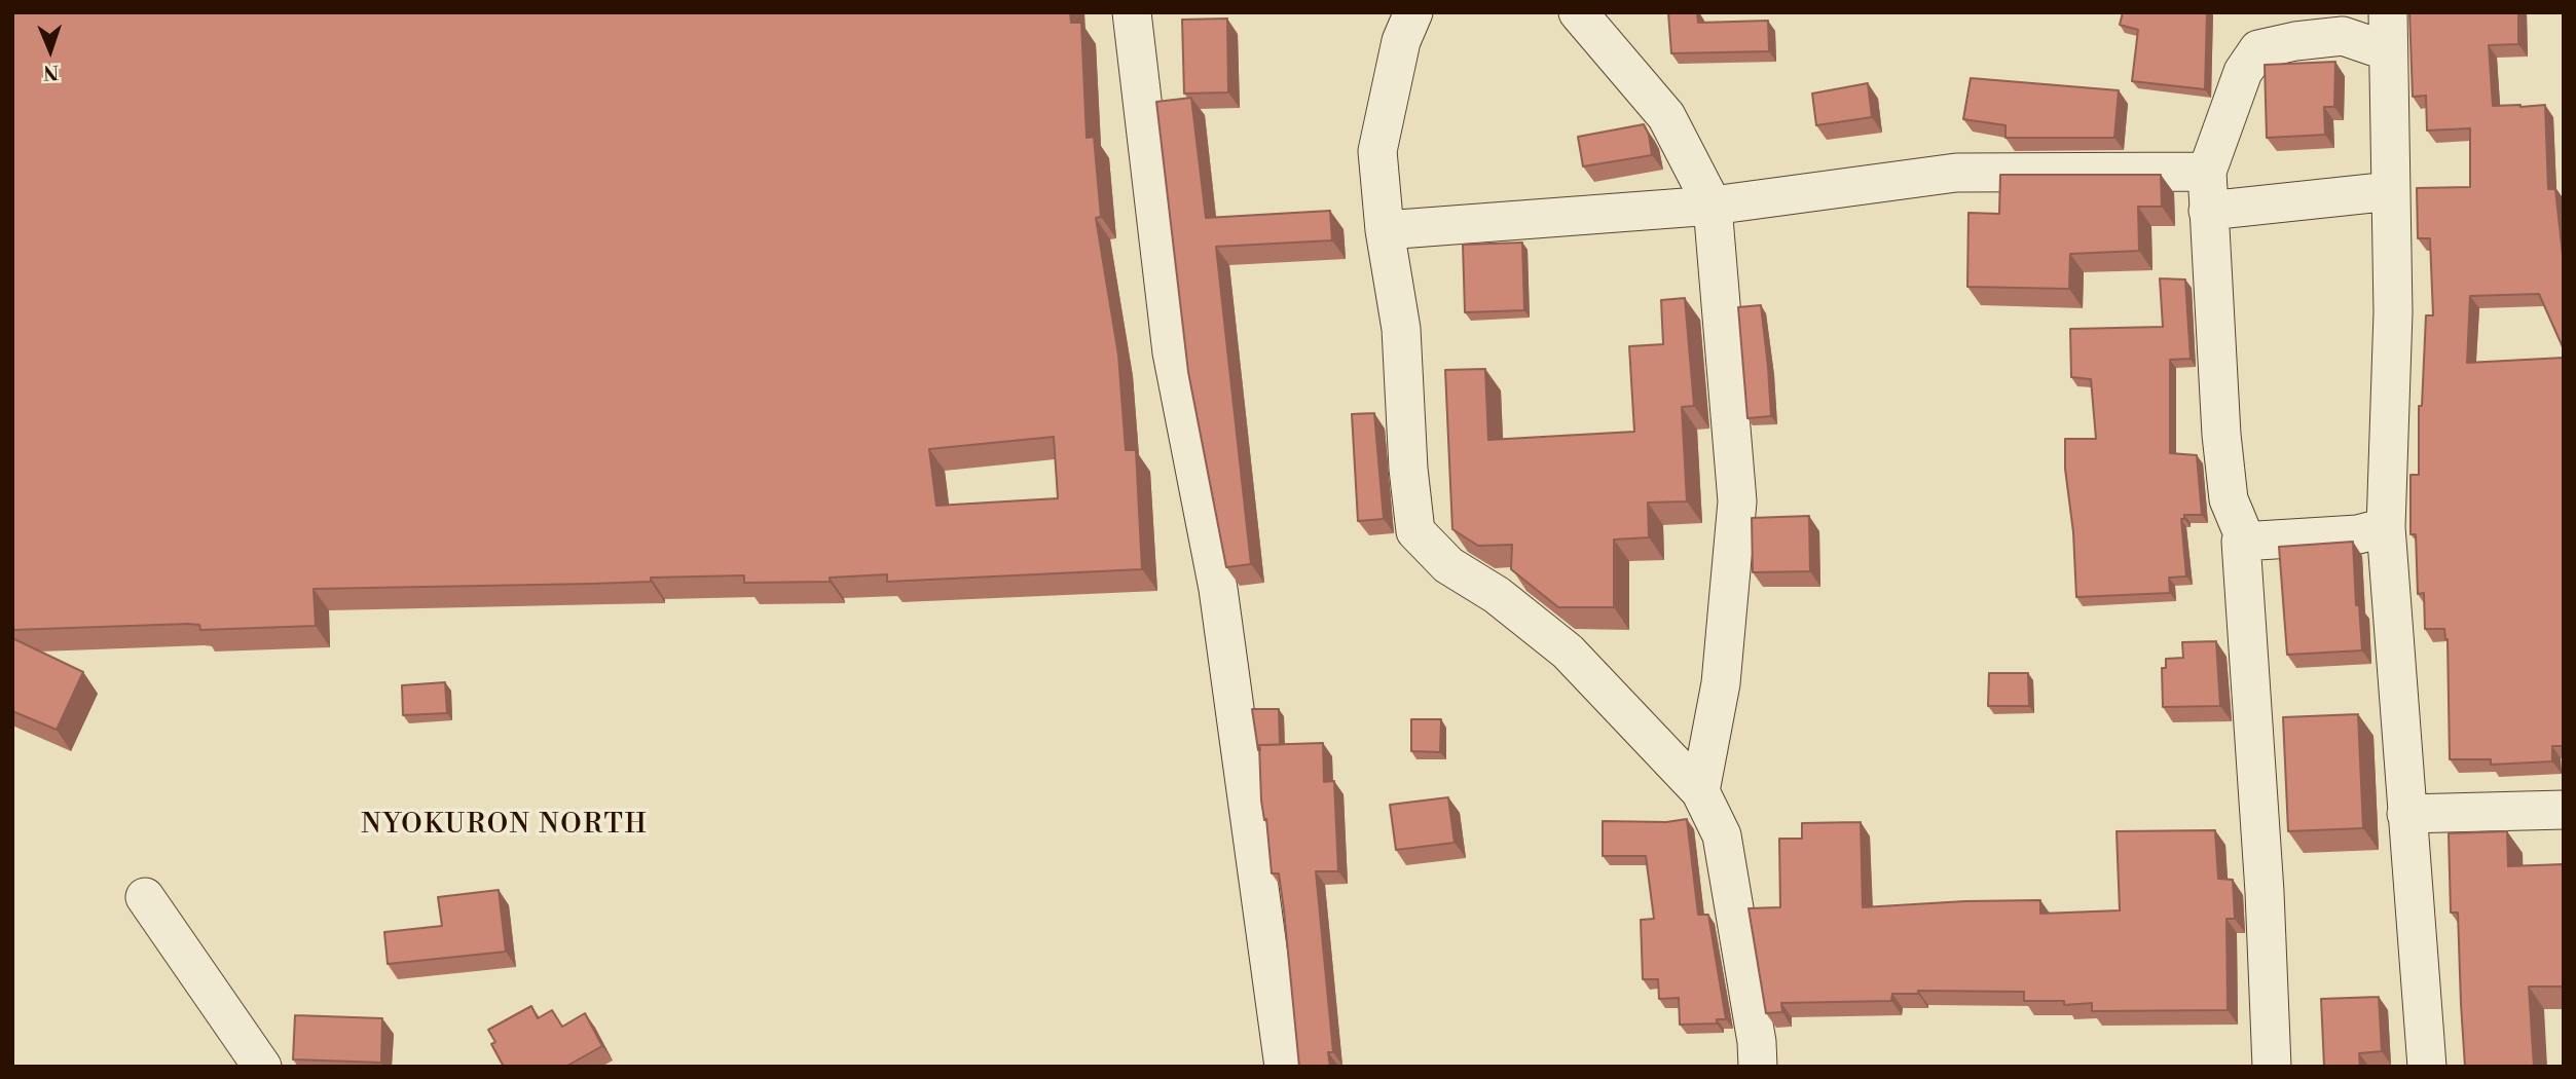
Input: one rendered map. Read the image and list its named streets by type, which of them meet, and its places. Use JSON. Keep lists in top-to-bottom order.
{
  "districts": ["NYOKURON NORTH"],
  "north": "bottom"
}
